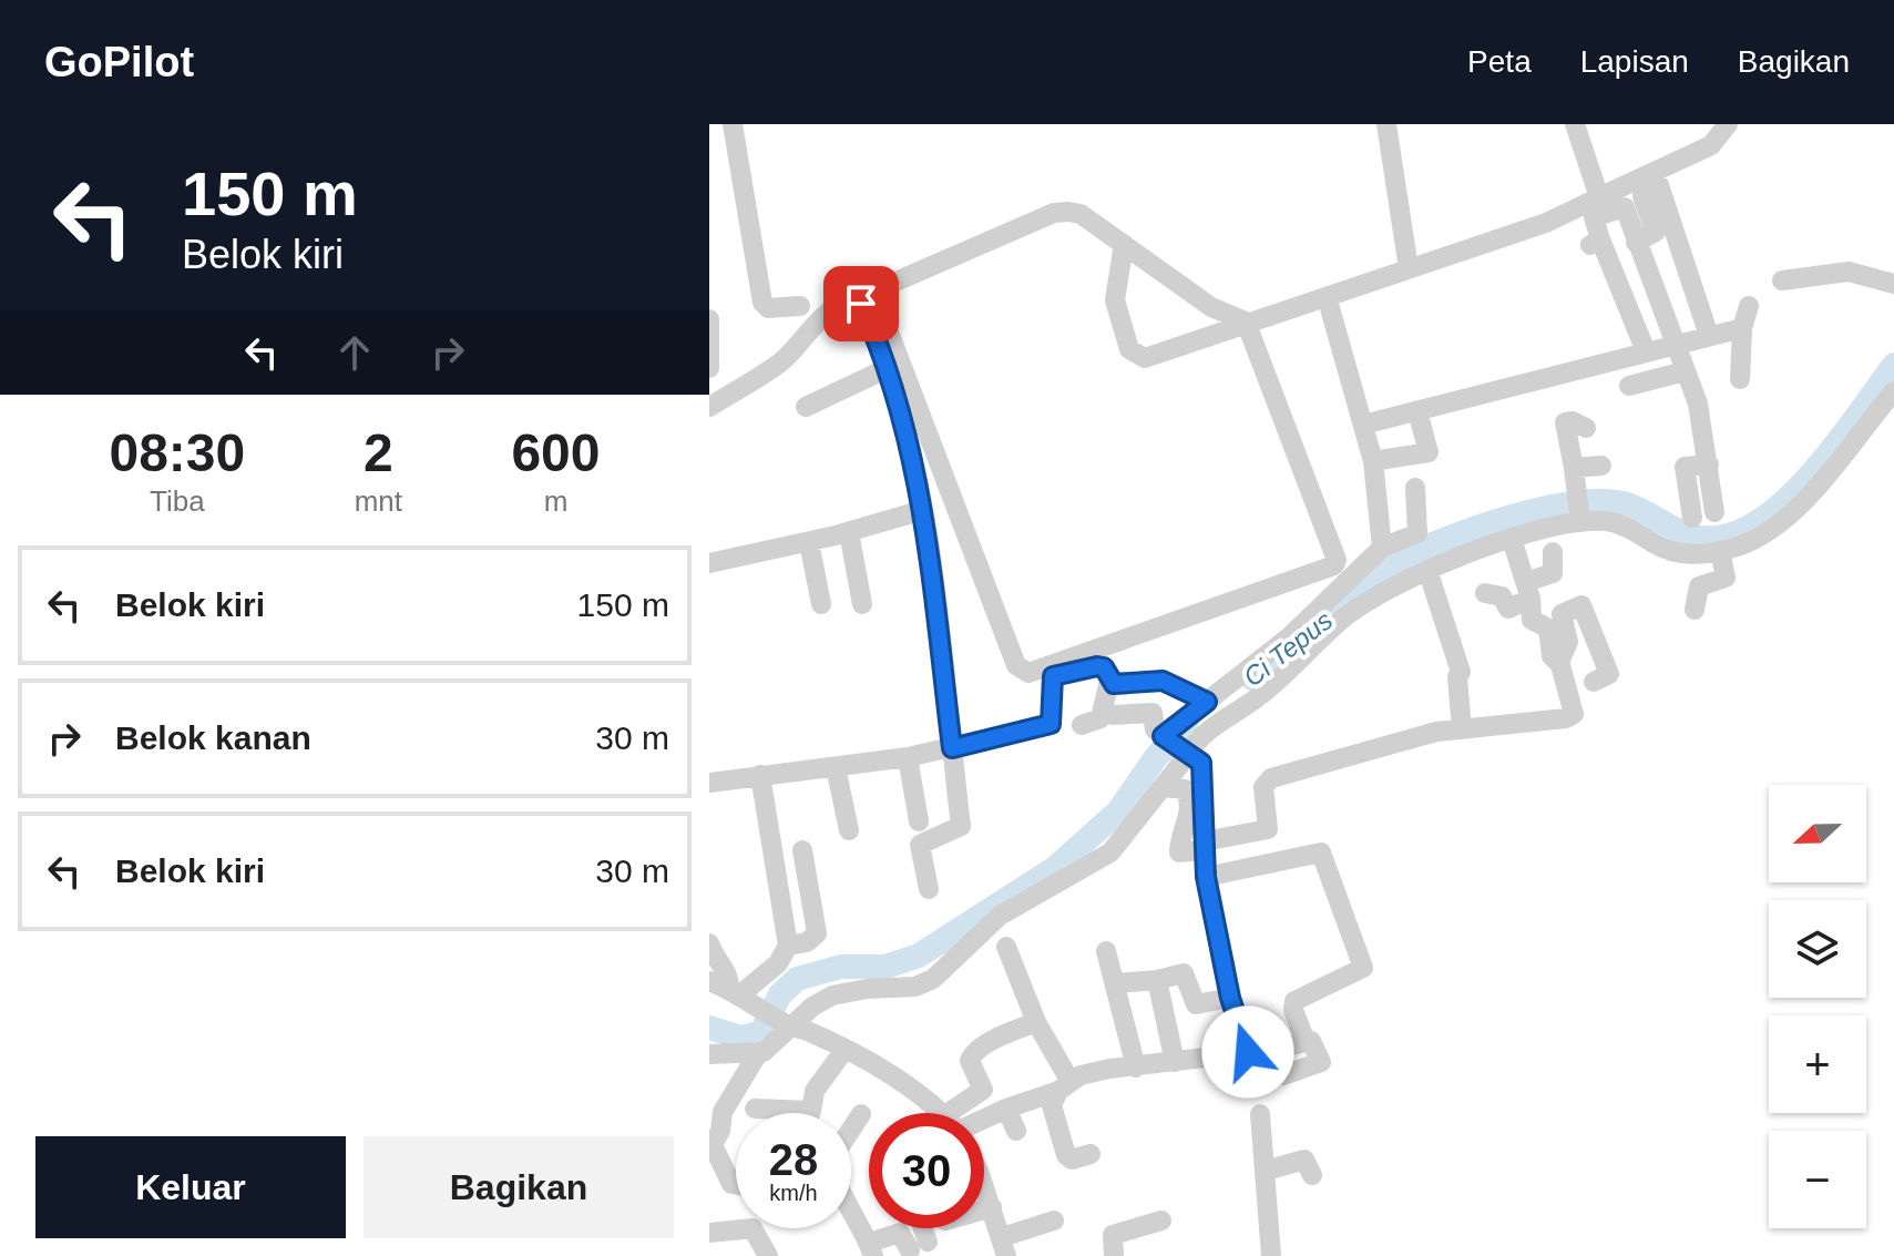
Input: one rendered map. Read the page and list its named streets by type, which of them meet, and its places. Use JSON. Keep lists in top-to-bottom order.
{
  "water": ["Ci Tepus"],
  "north": "left",
  "page": {
    "header": "GoPilot",
    "nav": ["Peta", "Lapisan", "Bagikan"],
    "turn": ["150 m", "Belok kiri"],
    "eta": [
      "08:30",
      "Tiba",
      "2",
      "mnt",
      "600",
      "m"
    ],
    "list": [
      {
        "name": "Belok kiri",
        "value": "150 m"
      },
      {
        "name": "Belok kanan",
        "value": "30 m"
      },
      {
        "name": "Belok kiri",
        "value": "30 m"
      }
    ],
    "map_buttons": ["+", "−"],
    "speed": "28 km/h",
    "limit": "30",
    "buttons": ["Keluar", "Bagikan"]
  }
}
